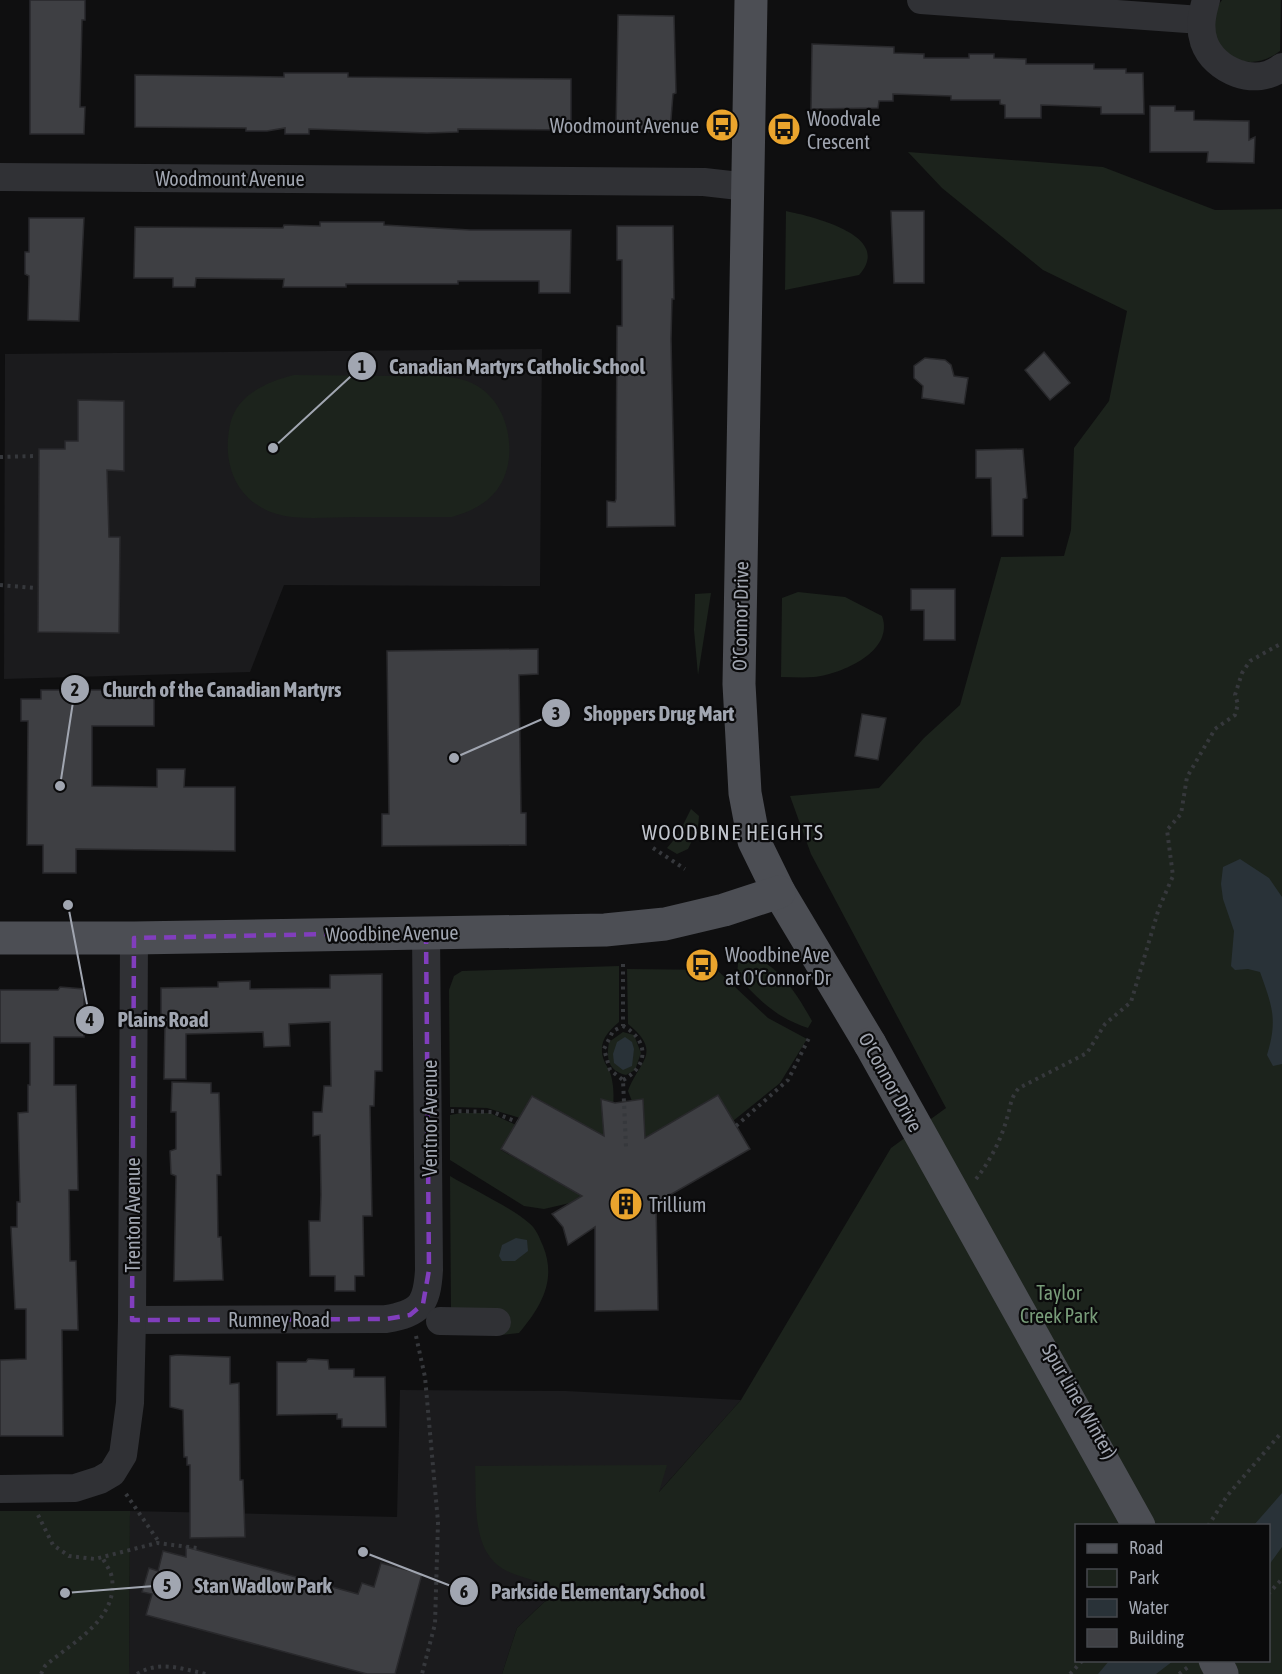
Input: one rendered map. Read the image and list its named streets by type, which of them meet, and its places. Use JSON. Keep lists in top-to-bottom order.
{
  "streets": {
    "main road": ["O'Connor Drive", "Woodbine Avenue"],
    "street": [
      "Woodmount Avenue",
      "Ventnor Avenue",
      "Trenton Avenue",
      "Rumney Road"
    ]
  },
  "crossings": [
    ["Woodmount Avenue", "O'Connor Drive"],
    ["O'Connor Drive", "Woodbine Avenue"],
    ["Woodbine Avenue", "Ventnor Avenue"],
    ["Woodbine Avenue", "Trenton Avenue"],
    ["Ventnor Avenue", "Rumney Road"],
    ["Trenton Avenue", "Rumney Road"]
  ],
  "districts": ["WOODBINE HEIGHTS"],
  "parks": ["Taylor Creek Park"],
  "places": {
    "bus stop": ["Woodmount Avenue", "Woodvale Crescent", "Woodbine Ave at O'Connor Dr"],
    "other": [
      "Canadian Martyrs Catholic School",
      "Shoppers Drug Mart",
      "Church of the Canadian Martyrs",
      "Plains Road",
      "Parkside Elementary School",
      "Stan Wadlow Park"
    ],
    "building": ["Trillium"]
  },
  "legend": [
    "Road",
    "Park",
    "Water",
    "Building"
  ]
}
